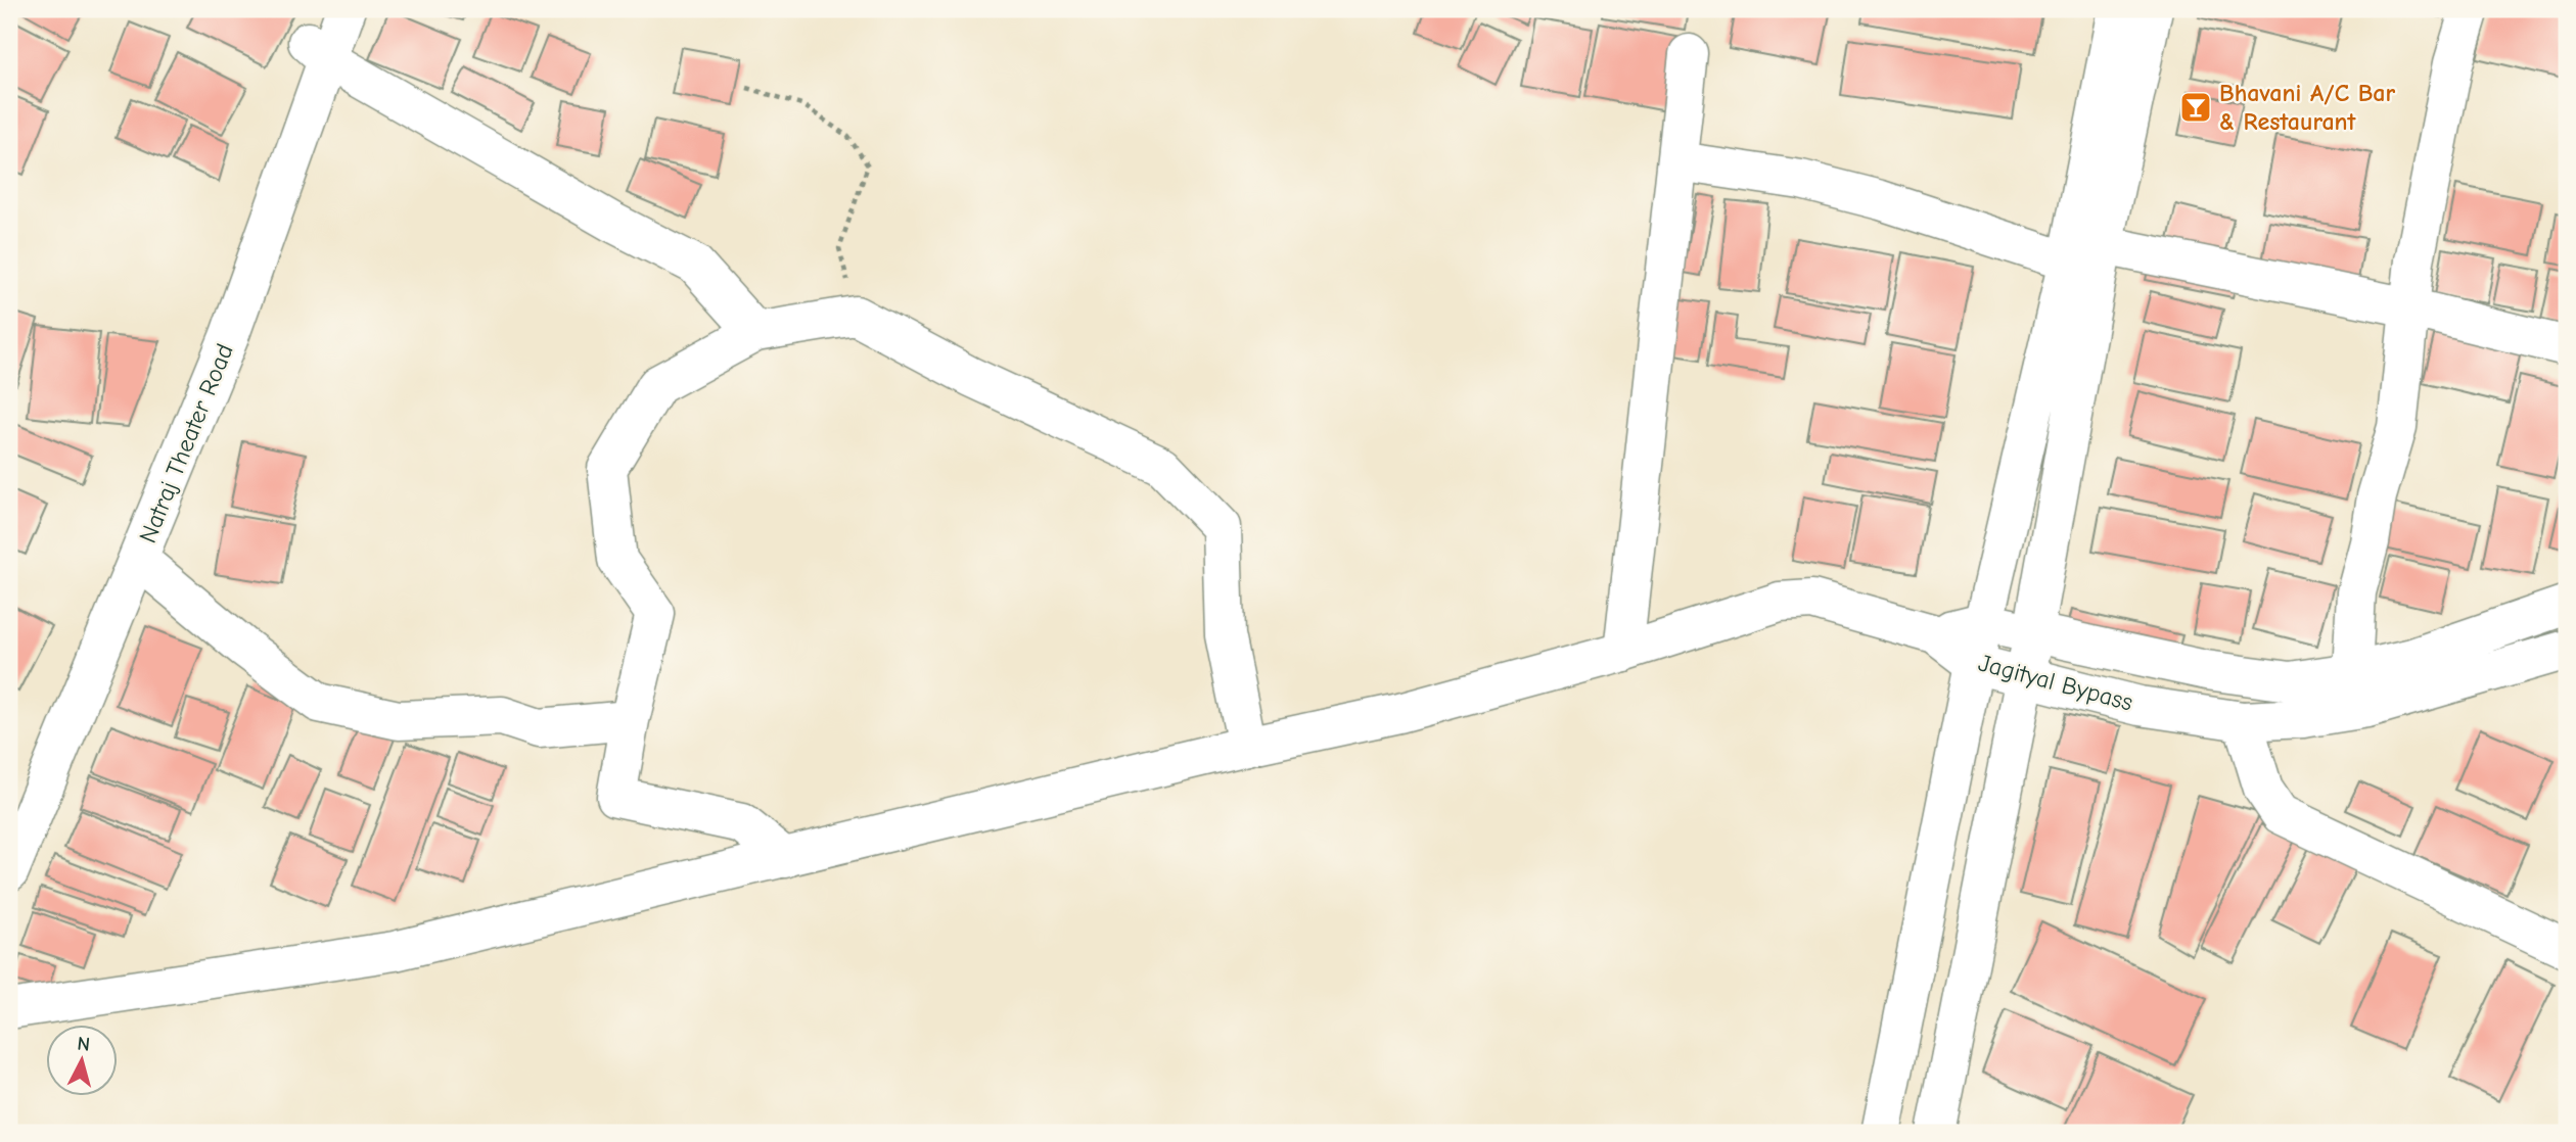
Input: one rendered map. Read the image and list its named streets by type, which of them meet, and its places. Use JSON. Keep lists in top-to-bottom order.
{
  "streets": {
    "main road": ["Natraj Theater Road", "Jagityal Bypass"]
  },
  "places": {
    "bar": ["Bhavani A/C Bar & Restaurant"]
  },
  "north": "top"
}
